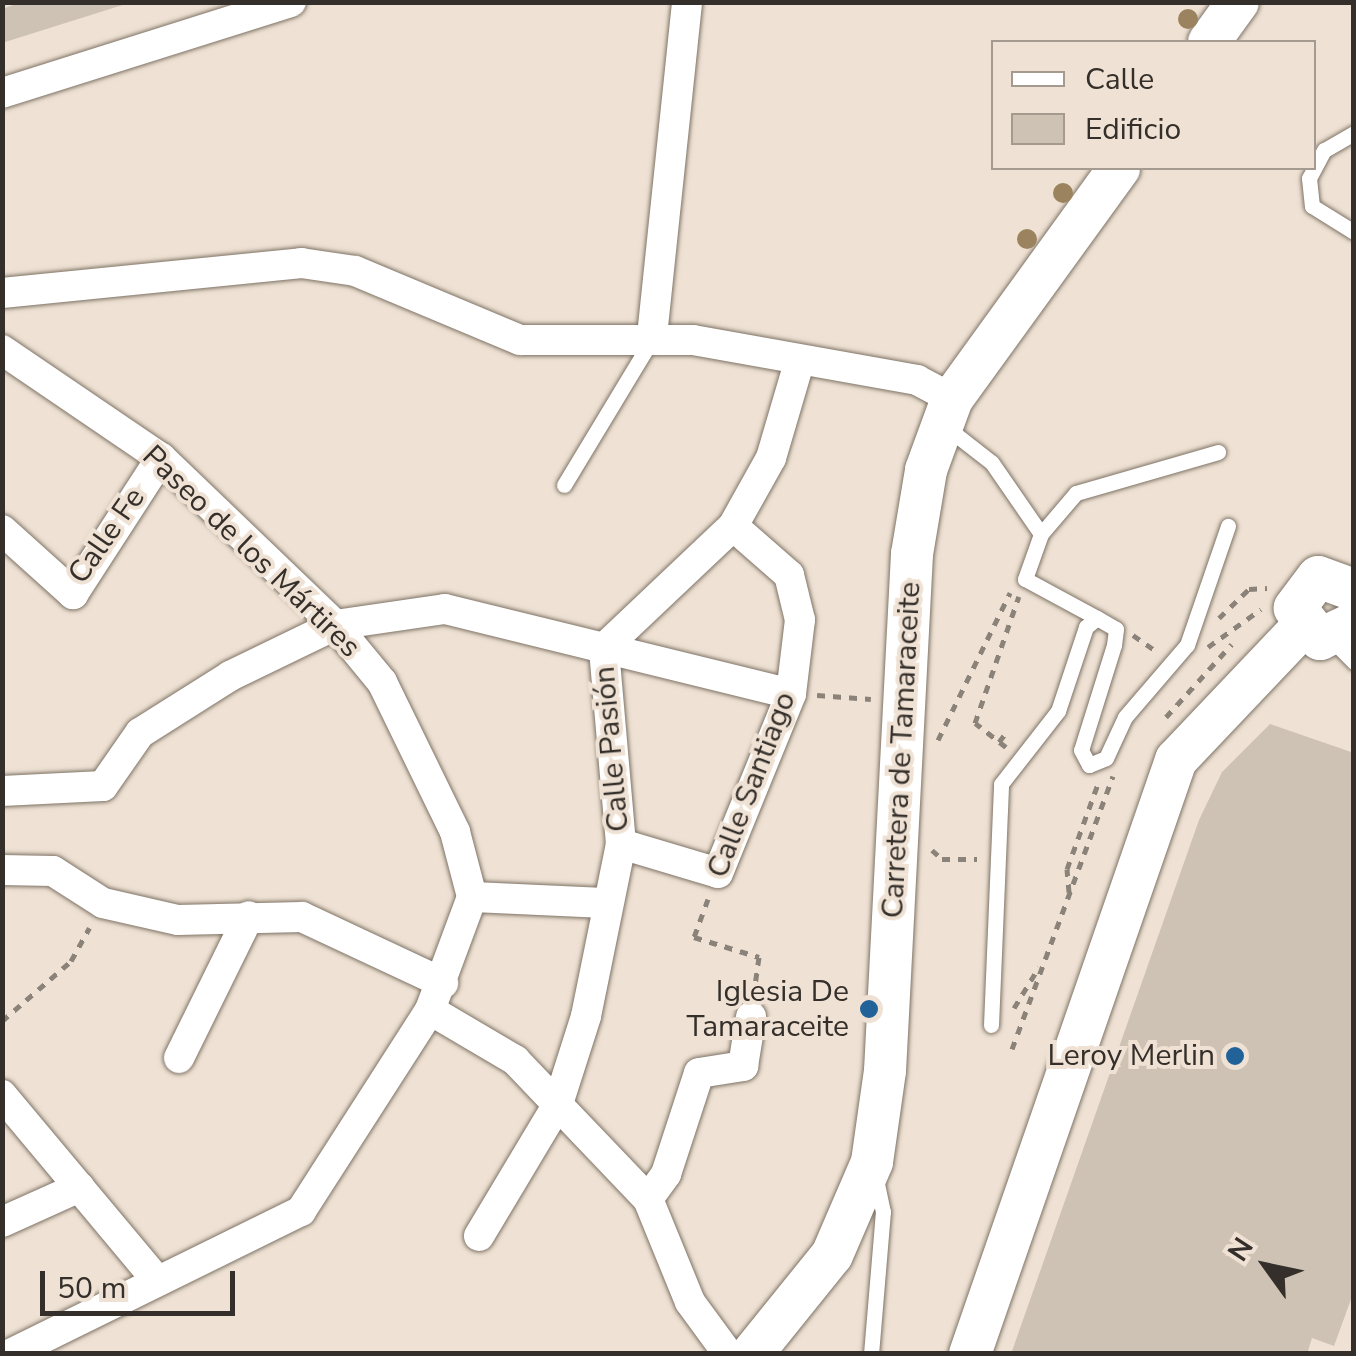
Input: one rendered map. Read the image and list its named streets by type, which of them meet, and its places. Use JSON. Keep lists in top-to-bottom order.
{
  "streets": {
    "main road": ["Carretera de Tamaraceite"],
    "street": [
      "Calle Fe",
      "Paseo de los Mártires",
      "Calle Pasión",
      "Calle Santiago"
    ]
  },
  "crossings": [
    ["Calle Fe", "Paseo de los Mártires"],
    ["Calle Pasión", "Calle Santiago"]
  ],
  "places": ["Iglesia De Tamaraceite", "Leroy Merlin"],
  "legend": ["Calle", "Edificio"],
  "scale_bar": "50 m",
  "north": "top left"
}
